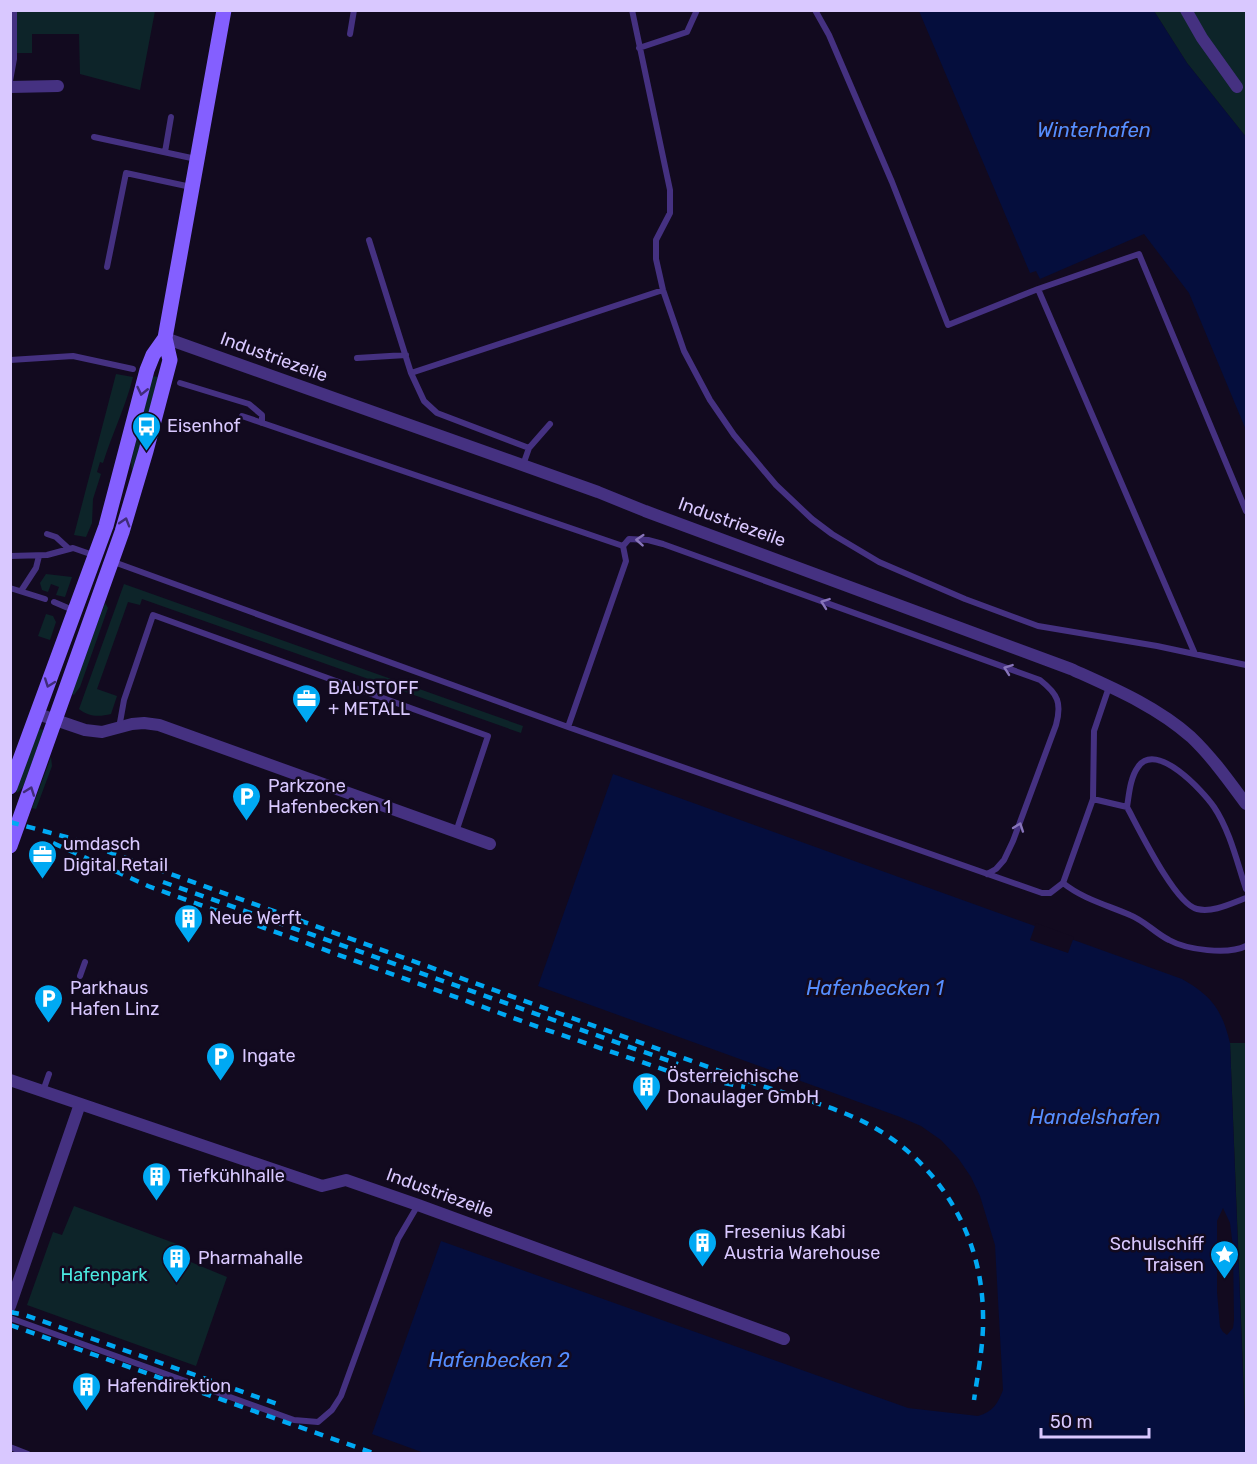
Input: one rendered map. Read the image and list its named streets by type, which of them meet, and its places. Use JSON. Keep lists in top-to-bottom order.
{
  "streets": {
    "street": ["Industriezeile"]
  },
  "water": [
    "Winterhafen",
    "Hafenbecken 1",
    "Handelshafen",
    "Hafenbecken 2"
  ],
  "parks": ["Hafenpark"],
  "places": {
    "bus stop": ["Eisenhof"],
    "office": ["BAUSTOFF + METALL", "umdasch Digital Retail"],
    "parking": ["Parkzone Hafenbecken 1", "Parkhaus Hafen Linz", "Ingate"],
    "building": [
      "Neue Werft",
      "Österreichische Donaulager GmbH",
      "Tiefkühlhalle",
      "Fresenius Kabi Austria Warehouse",
      "Pharmahalle",
      "Hafendirektion"
    ],
    "place": ["Schulschiff Traisen"]
  },
  "scale_bar": "50 m"
}
